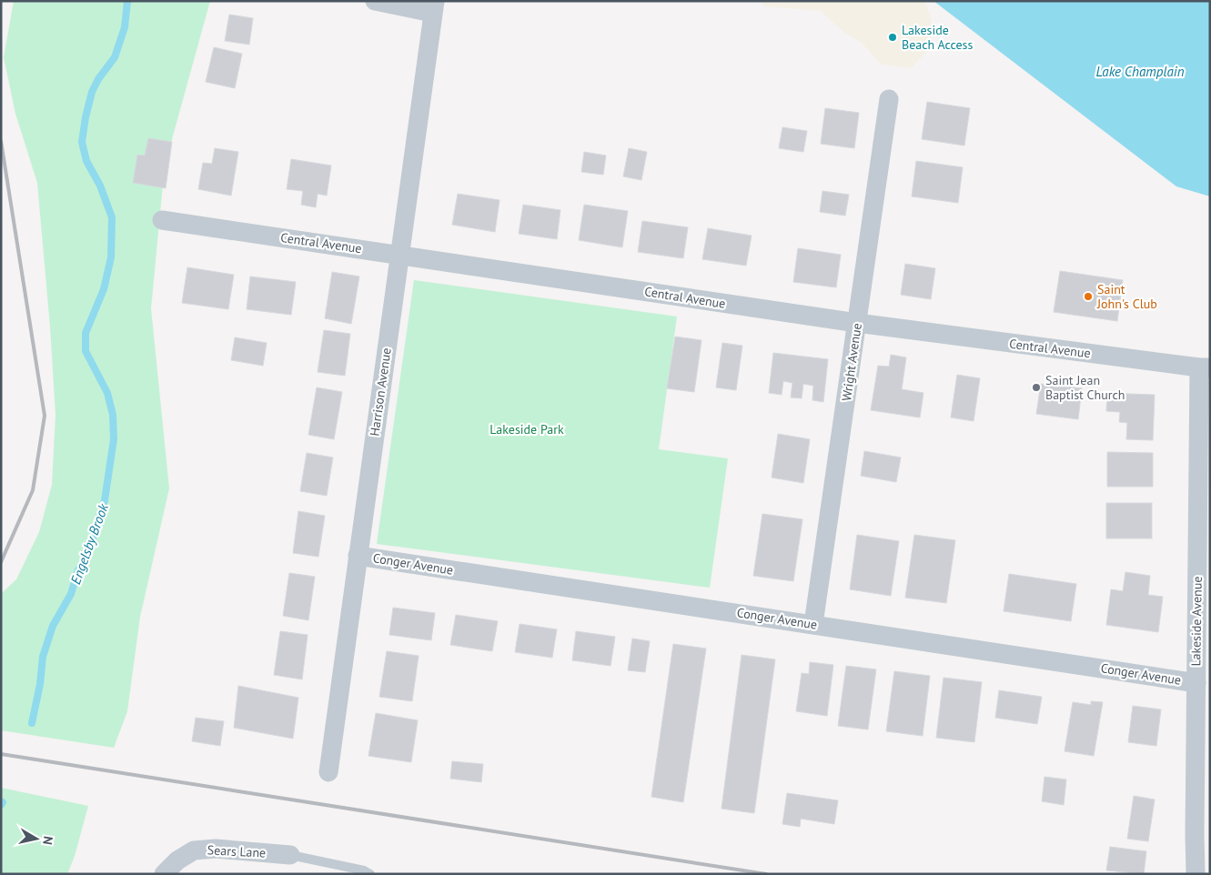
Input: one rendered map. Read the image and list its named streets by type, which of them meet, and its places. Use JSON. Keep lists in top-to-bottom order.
{
  "streets": {
    "street": [
      "Central Avenue",
      "Wright Avenue",
      "Harrison Avenue",
      "Conger Avenue",
      "Lakeside Avenue",
      "Sears Lane"
    ]
  },
  "crossings": [
    ["Central Avenue", "Wright Avenue"],
    ["Central Avenue", "Harrison Avenue"],
    ["Central Avenue", "Lakeside Avenue"],
    ["Wright Avenue", "Conger Avenue"],
    ["Harrison Avenue", "Conger Avenue"],
    ["Conger Avenue", "Lakeside Avenue"]
  ],
  "water": ["Lake Champlain", "Engelsby Brook"],
  "parks": ["Lakeside Park"],
  "places": ["Lakeside Beach Access", "Saint John's Club", "Saint Jean Baptist Church"],
  "north": "right"
}
